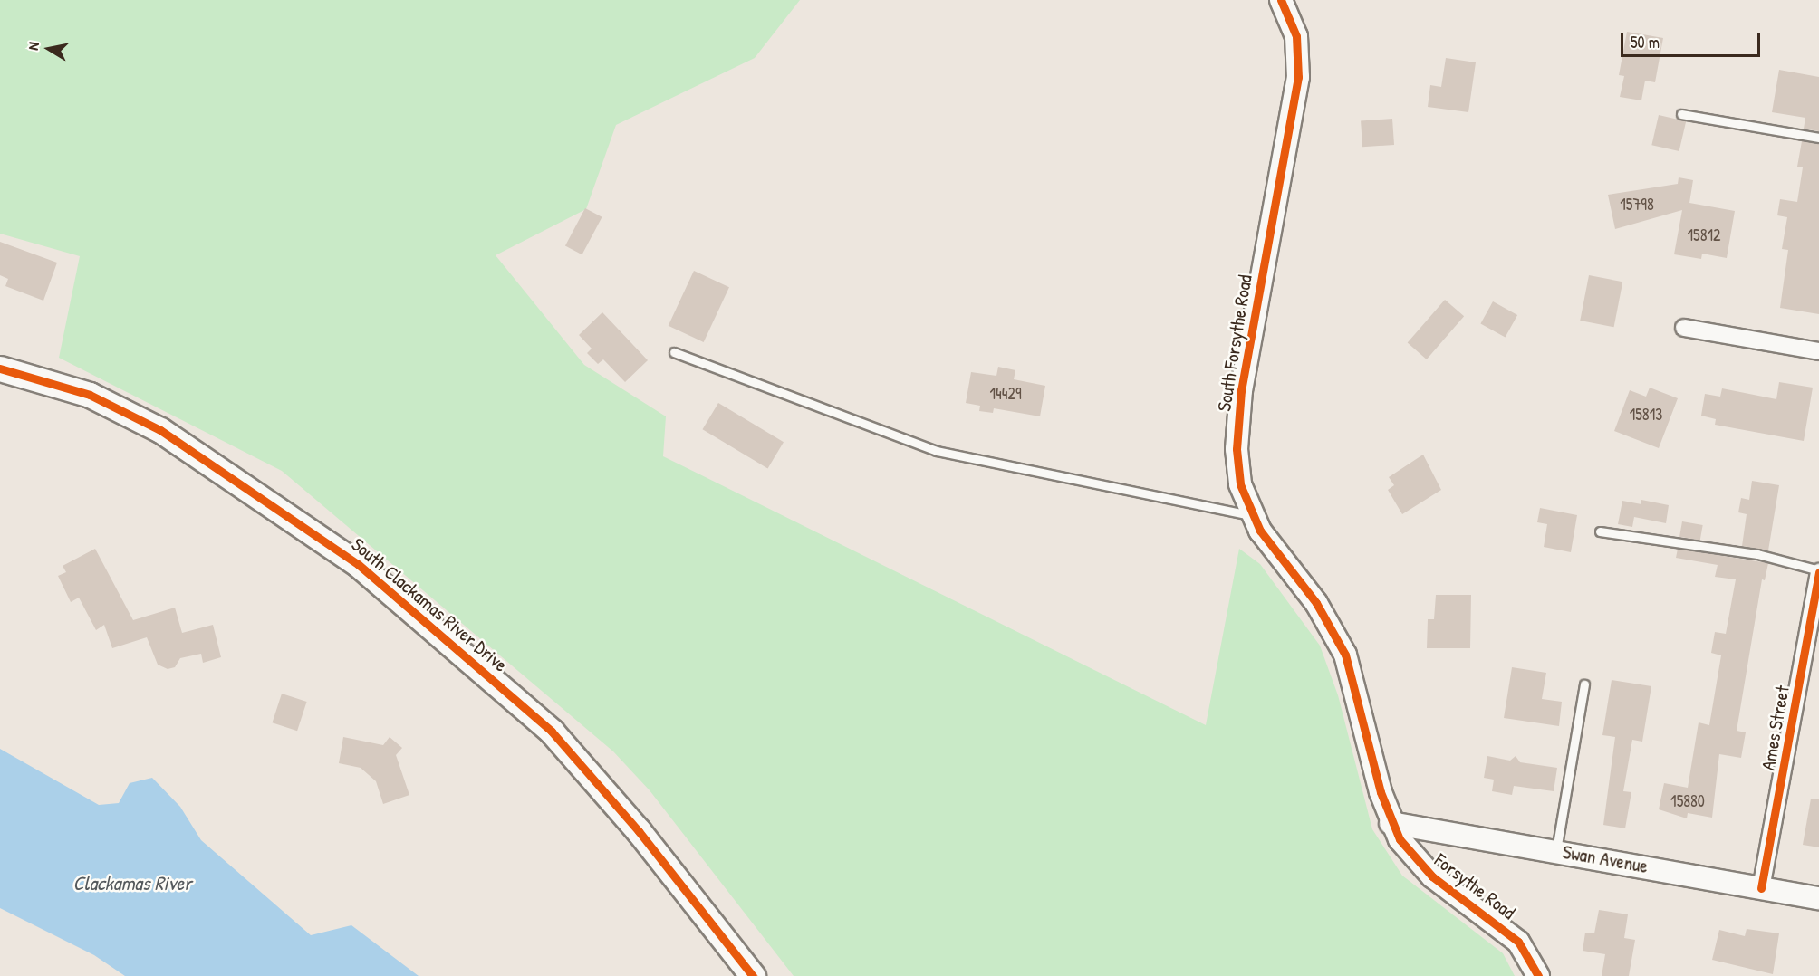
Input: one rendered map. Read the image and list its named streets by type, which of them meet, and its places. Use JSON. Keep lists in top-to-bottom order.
{
  "streets": {
    "main road": ["South Clackamas River Drive"],
    "street": [
      "South Forsythe Road",
      "Ames Street",
      "Swan Avenue",
      "Forsythe Road"
    ]
  },
  "crossings": [
    ["South Forsythe Road", "Swan Avenue"],
    ["South Forsythe Road", "Forsythe Road"],
    ["Ames Street", "Swan Avenue"],
    ["Swan Avenue", "Forsythe Road"]
  ],
  "water": ["Clackamas River"],
  "house_numbers": [
    "15798",
    "15812",
    "14429",
    "15813",
    "15880"
  ],
  "scale_bar": "50 m",
  "north": "left"
}
